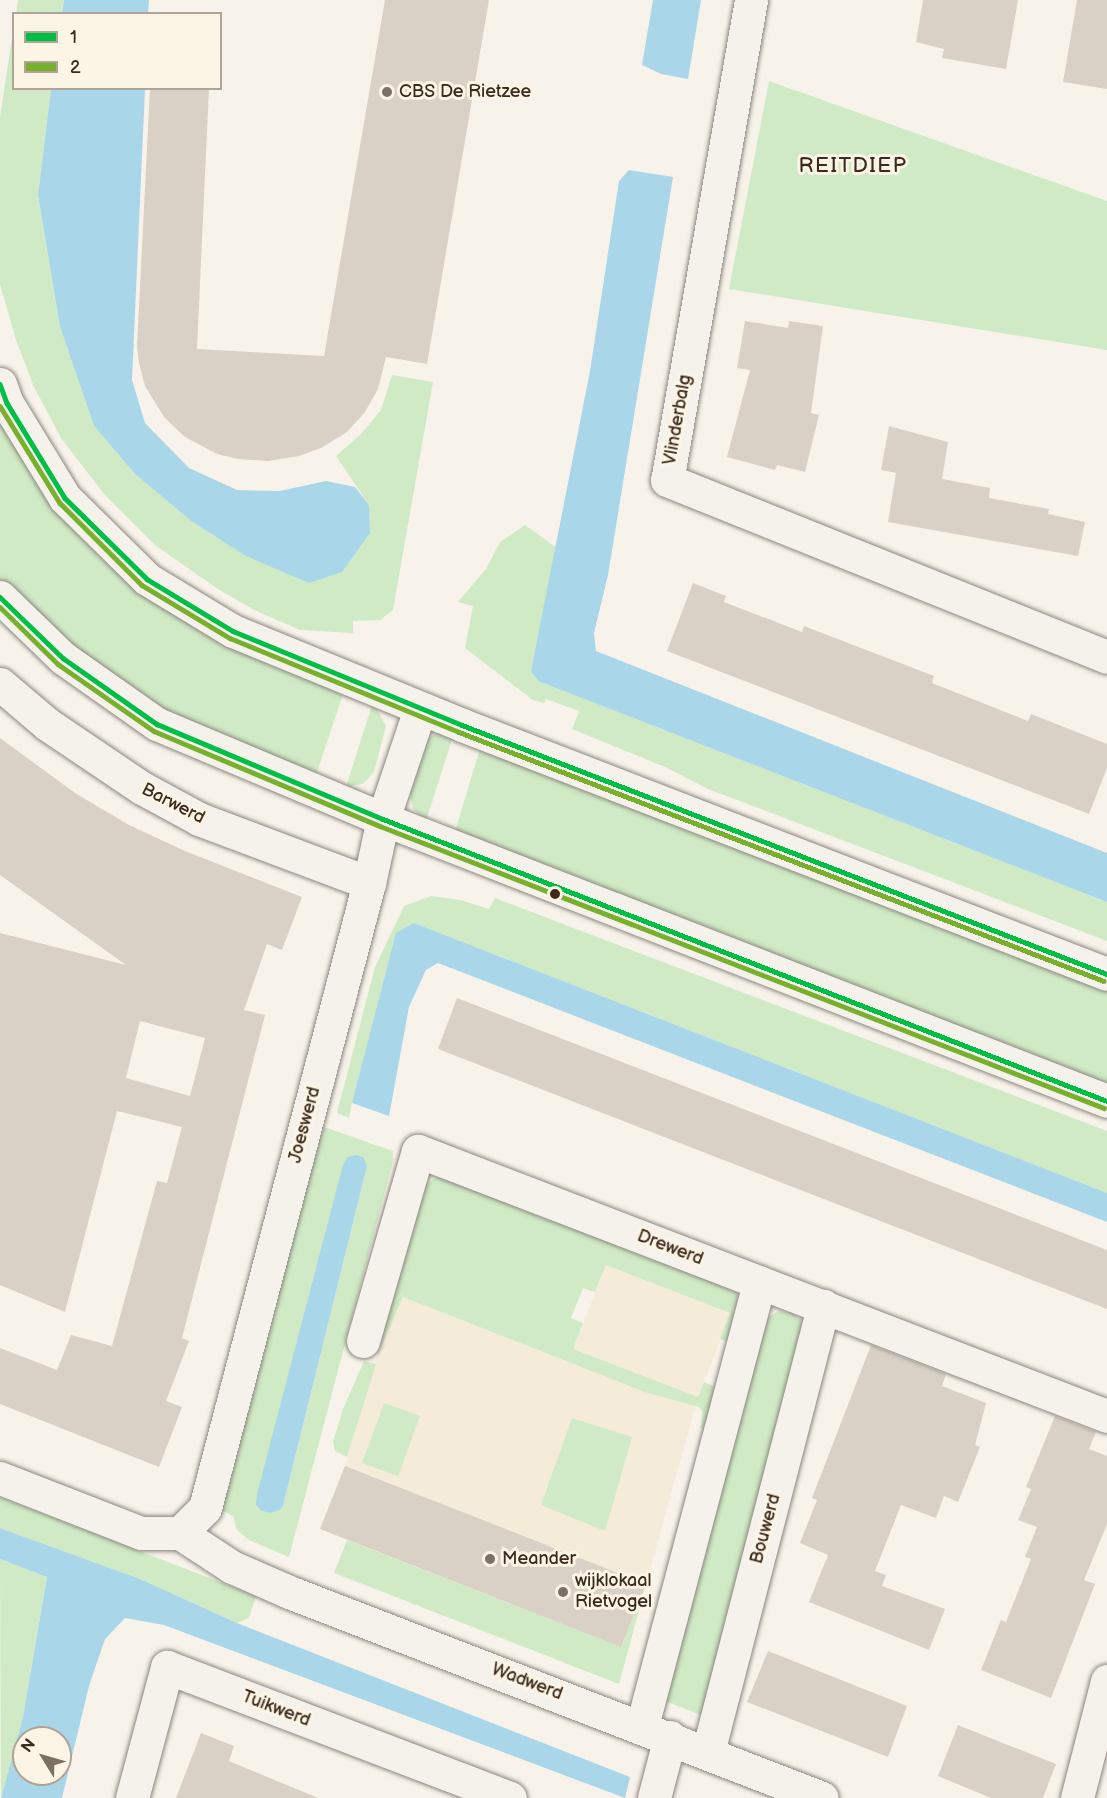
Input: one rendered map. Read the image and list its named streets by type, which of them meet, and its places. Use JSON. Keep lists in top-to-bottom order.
{
  "streets": {
    "street": [
      "Vlinderbalg",
      "Barwerd",
      "Joeswerd",
      "Drewerd",
      "Bouwerd",
      "Wadwerd",
      "Tuikwerd"
    ]
  },
  "crossings": [
    ["Barwerd", "Joeswerd"],
    ["Joeswerd", "Wadwerd"],
    ["Drewerd", "Bouwerd"],
    ["Bouwerd", "Wadwerd"]
  ],
  "districts": ["REITDIEP"],
  "places": ["CBS De Rietzee", "Meander", "wijklokaal Rietvogel"],
  "lines": ["transit line 1", "transit line 2"],
  "legend": ["1", "2"],
  "north": "top left"
}
